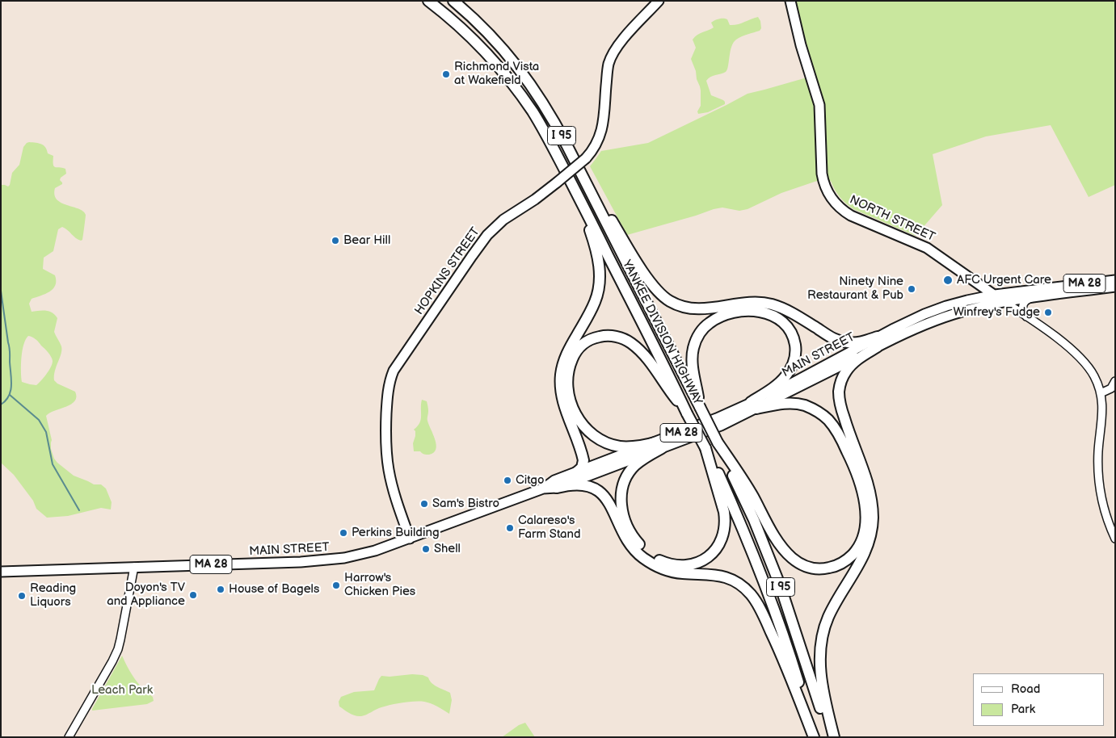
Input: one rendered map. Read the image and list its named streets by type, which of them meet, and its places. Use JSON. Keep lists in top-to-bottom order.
{
  "streets": {
    "highway": ["I 95", "YANKEE DIVISION HIGHWAY"],
    "main road": [
      "NORTH STREET",
      "HOPKINS STREET",
      "MA 28",
      "MAIN STREET"
    ]
  },
  "crossings": [
    ["NORTH STREET", "MAIN STREET"],
    ["HOPKINS STREET", "MAIN STREET"]
  ],
  "parks": ["Leach Park"],
  "places": [
    "Richmond Vista at Wakefield",
    "Bear Hill",
    "AFC Urgent Care",
    "Ninety Nine Restaurant & Pub",
    "Winfrey's Fudge",
    "Citgo",
    "Sam's Bistro",
    "Calareso's Farm Stand",
    "Perkins Building",
    "Shell",
    "Harrow's Chicken Pies",
    "House of Bagels",
    "Doyon's TV and Appliance",
    "Reading Liquors"
  ],
  "legend": ["Road", "Park"]
}
